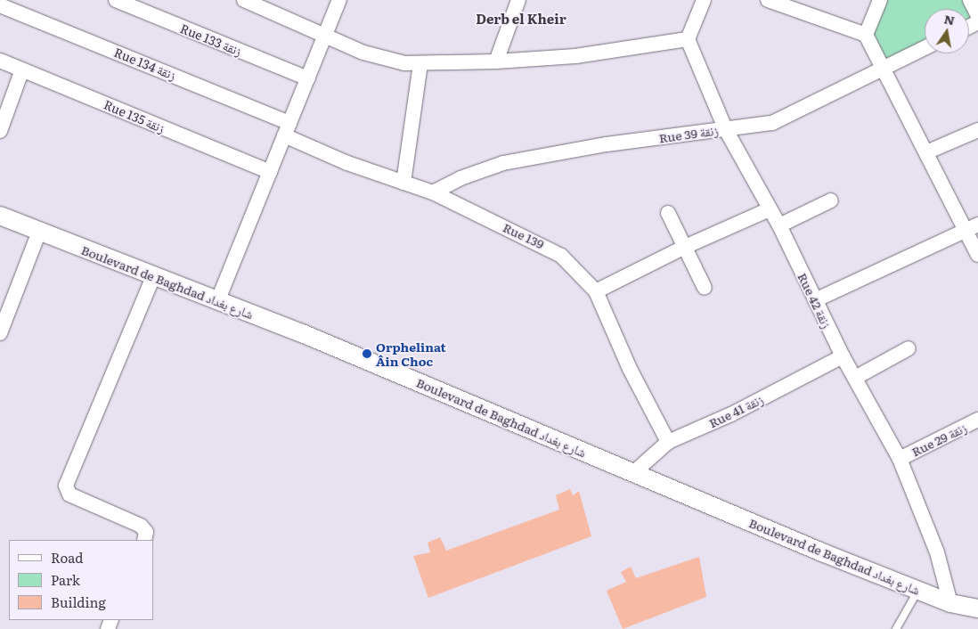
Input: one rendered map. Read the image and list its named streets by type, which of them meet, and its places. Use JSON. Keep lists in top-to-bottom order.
{
  "streets": {
    "street": [
      "Rue 133 زنقة",
      "Rue 134 زنقة",
      "Rue 135 زنقة",
      "Rue 39 زنقة",
      "Rue 139",
      "Boulevard de Baghdad شارع بغداد",
      "Rue 42 زنقة",
      "Rue 41 زنقة",
      "Rue 29 زنقة"
    ]
  },
  "crossings": [
    ["Rue 134 زنقة", "Rue 139"],
    ["Rue 39 زنقة", "Rue 139"],
    ["Rue 39 زنقة", "Rue 42 زنقة"],
    ["Rue 139", "Rue 41 زنقة"],
    ["Boulevard de Baghdad شارع بغداد", "Rue 42 زنقة"],
    ["Boulevard de Baghdad شارع بغداد", "Rue 41 زنقة"],
    ["Rue 42 زنقة", "Rue 41 زنقة"],
    ["Rue 42 زنقة", "Rue 29 زنقة"]
  ],
  "districts": ["Derb el Kheir"],
  "places": ["Orphelinat Âin Choc"],
  "legend": ["Road", "Park", "Building"],
  "north": "top"
}
